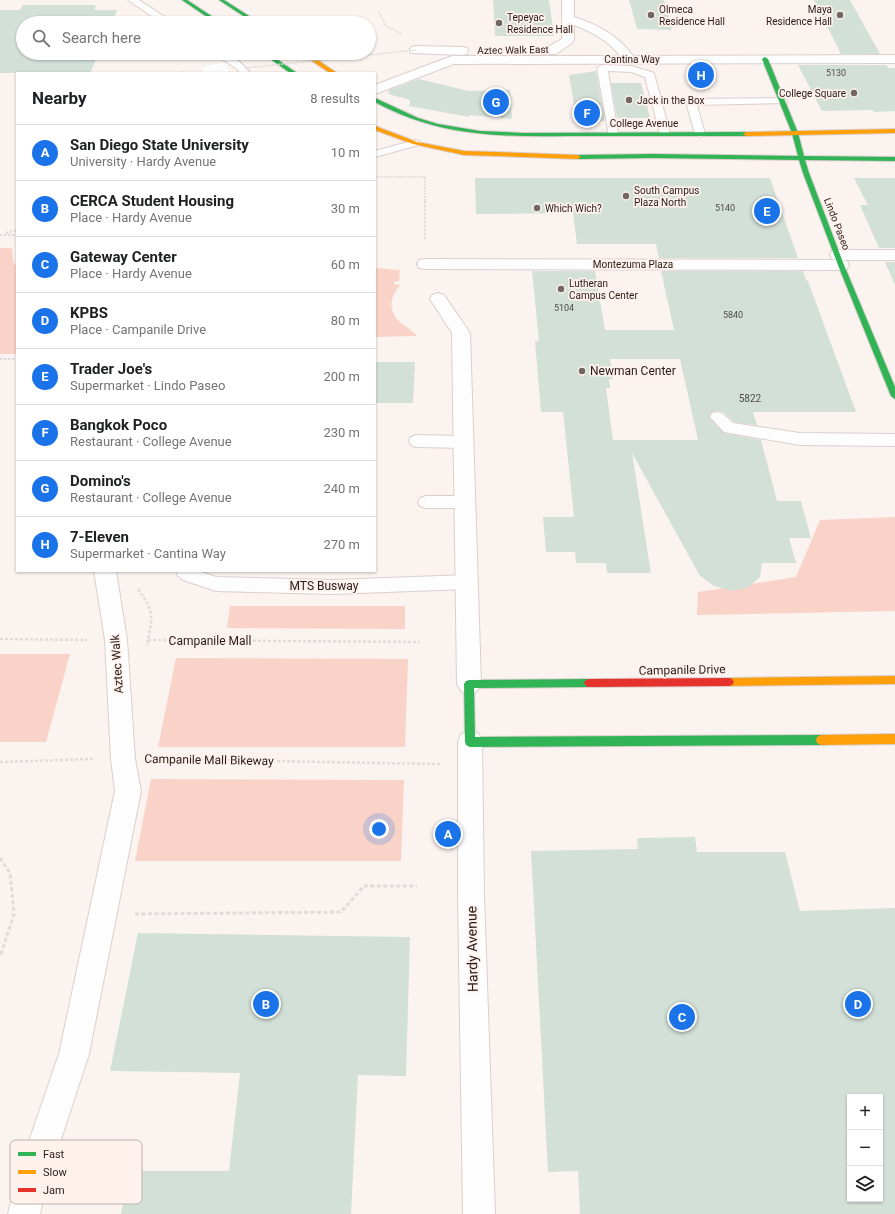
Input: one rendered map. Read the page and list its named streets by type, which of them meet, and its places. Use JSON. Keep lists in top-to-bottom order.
{
  "streets": {
    "main road": [
      "College Avenue",
      "Lindo Paseo",
      "Campanile Drive",
      "Hardy Avenue"
    ],
    "street": [
      "Aztec Walk East",
      "Cantina Way",
      "Montezuma Plaza",
      "Aztec Walk"
    ],
    "lane": ["MTS Busway"],
    "path": ["Campanile Mall", "Campanile Mall Bikeway"]
  },
  "crossings": [
    ["Cantina Way", "Lindo Paseo"],
    ["College Avenue", "Lindo Paseo"],
    ["Lindo Paseo", "Montezuma Plaza"],
    ["Campanile Mall", "Aztec Walk"],
    ["Aztec Walk", "Campanile Mall Bikeway"],
    ["Campanile Drive", "Hardy Avenue"]
  ],
  "places": [
    "Olmeca Residence Hall",
    "Maya Residence Hall",
    "Tepeyac Residence Hall",
    "College Square",
    "Jack in the Box",
    "South Campus Plaza North",
    "Which Wich?",
    "Lutheran Campus Center",
    "Newman Center"
  ],
  "house_numbers": [
    "5130",
    "5140",
    "5104",
    "5840",
    "5822"
  ],
  "legend": ["Fast", "Slow", "Jam"],
  "page": {
    "search": "Search here",
    "pins": [
      "H",
      "G",
      "F",
      "E",
      "A",
      "B",
      "D",
      "C"
    ],
    "heading": ["Nearby", "8 results"],
    "list": [
      {
        "mark": "A",
        "name": "San Diego State University",
        "note": "University · Hardy Avenue",
        "value": "10 m"
      },
      {
        "mark": "B",
        "name": "CERCA Student Housing",
        "note": "Place · Hardy Avenue",
        "value": "30 m"
      },
      {
        "mark": "C",
        "name": "Gateway Center",
        "note": "Place · Hardy Avenue",
        "value": "60 m"
      },
      {
        "mark": "D",
        "name": "KPBS",
        "note": "Place · Campanile Drive",
        "value": "80 m"
      },
      {
        "mark": "E",
        "name": "Trader Joe's",
        "note": "Supermarket · Lindo Paseo",
        "value": "200 m"
      },
      {
        "mark": "F",
        "name": "Bangkok Poco",
        "note": "Restaurant · College Avenue",
        "value": "230 m"
      },
      {
        "mark": "G",
        "name": "Domino's",
        "note": "Restaurant · College Avenue",
        "value": "240 m"
      },
      {
        "mark": "H",
        "name": "7-Eleven",
        "note": "Supermarket · Cantina Way",
        "value": "270 m"
      }
    ],
    "map_buttons": ["+", "−"]
  }
}
